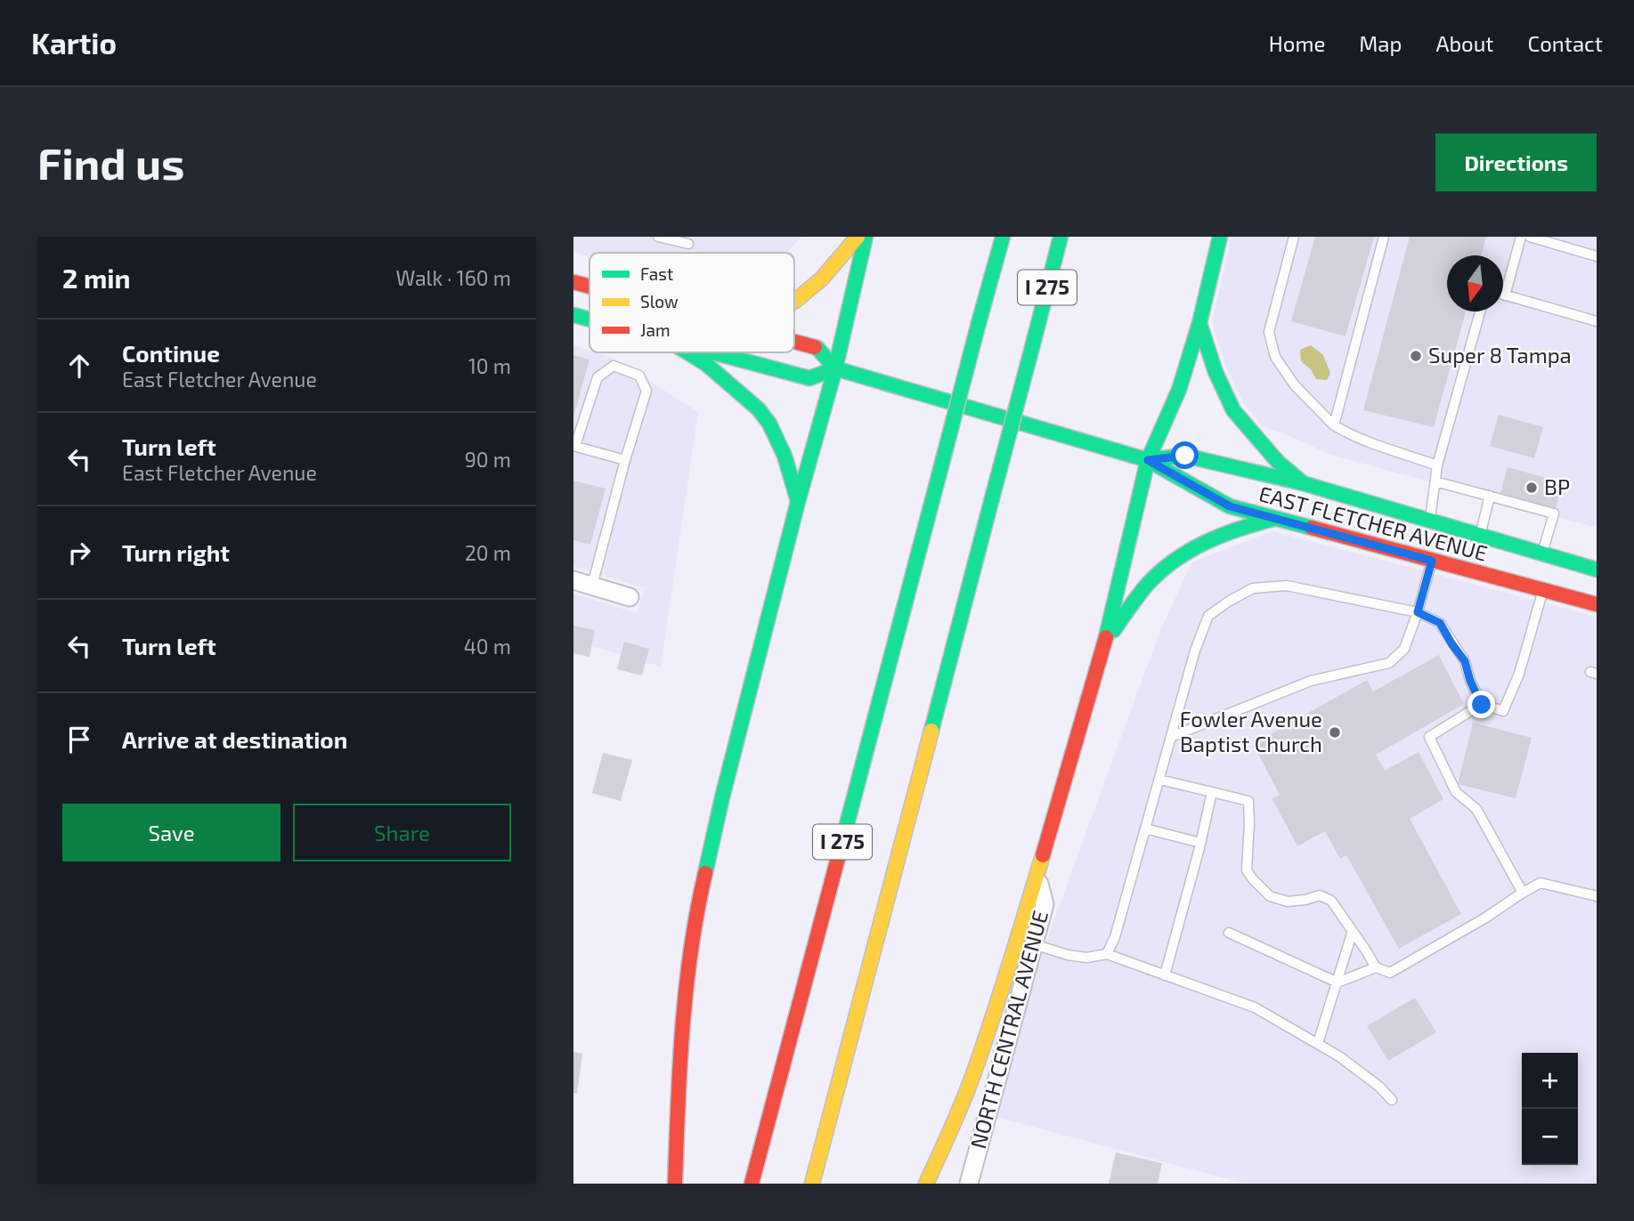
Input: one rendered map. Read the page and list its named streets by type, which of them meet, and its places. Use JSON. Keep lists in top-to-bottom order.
{
  "streets": {
    "main road": ["I 275", "EAST FLETCHER AVENUE"],
    "street": ["NORTH CENTRAL AVENUE"]
  },
  "places": ["Super 8 Tampa", "BP", "Fowler Avenue Baptist Church"],
  "legend": ["Fast", "Slow", "Jam"],
  "north": "bottom",
  "page": {
    "header": "Kartio",
    "nav": [
      "Home",
      "Map",
      "About",
      "Contact"
    ],
    "buttons": [
      "Directions",
      ["Save", "Share"]
    ],
    "title": "Find us",
    "heading": ["2 min", "Walk · 160 m"],
    "list": [
      ["Continue", "East Fletcher Avenue", "10 m"],
      ["Turn left", "East Fletcher Avenue", "90 m"],
      ["Turn right", "20 m"],
      ["Turn left", "40 m"],
      "Arrive at destination"
    ],
    "map_buttons": ["+", "−"]
  }
}
